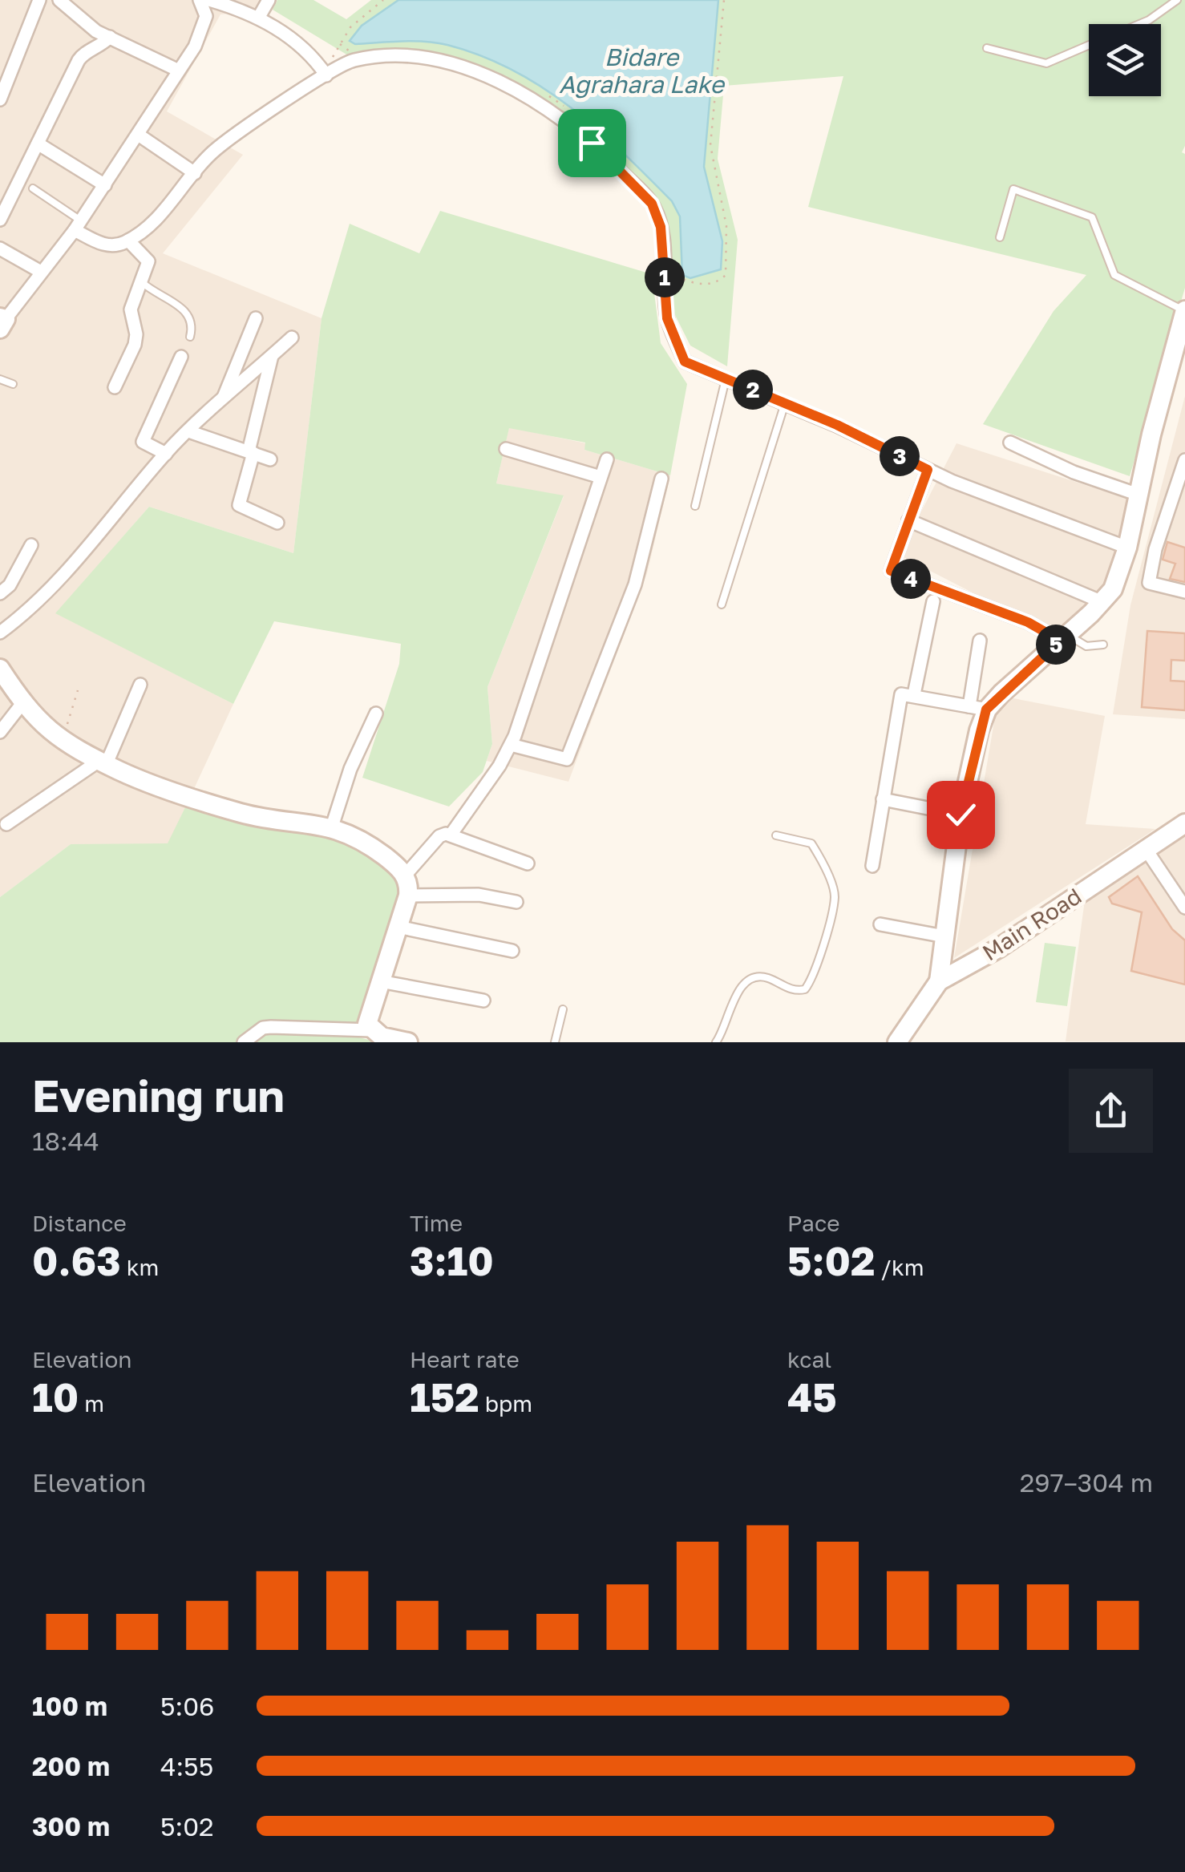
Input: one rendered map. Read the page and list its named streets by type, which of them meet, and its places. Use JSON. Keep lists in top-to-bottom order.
{
  "streets": {
    "street": ["Main Road"]
  },
  "water": ["Bidare Agrahara Lake"],
  "page": {
    "pins": [
      "1",
      "2",
      "3",
      "4",
      "5"
    ],
    "heading": ["Evening run", "18:44"],
    "stats": [
      ["Distance", "0.63 km"],
      ["Time", "3:10"],
      ["Pace", "5:02 /km"],
      ["Elevation", "10 m"],
      ["Heart rate", "152 bpm"],
      ["kcal", "45"]
    ],
    "chart": ["Elevation", "297–304 m"],
    "list": [
      {
        "name": "100 m",
        "note": "5:06"
      },
      {
        "name": "200 m",
        "note": "4:55"
      },
      {
        "name": "300 m",
        "note": "5:02"
      }
    ]
  }
}
